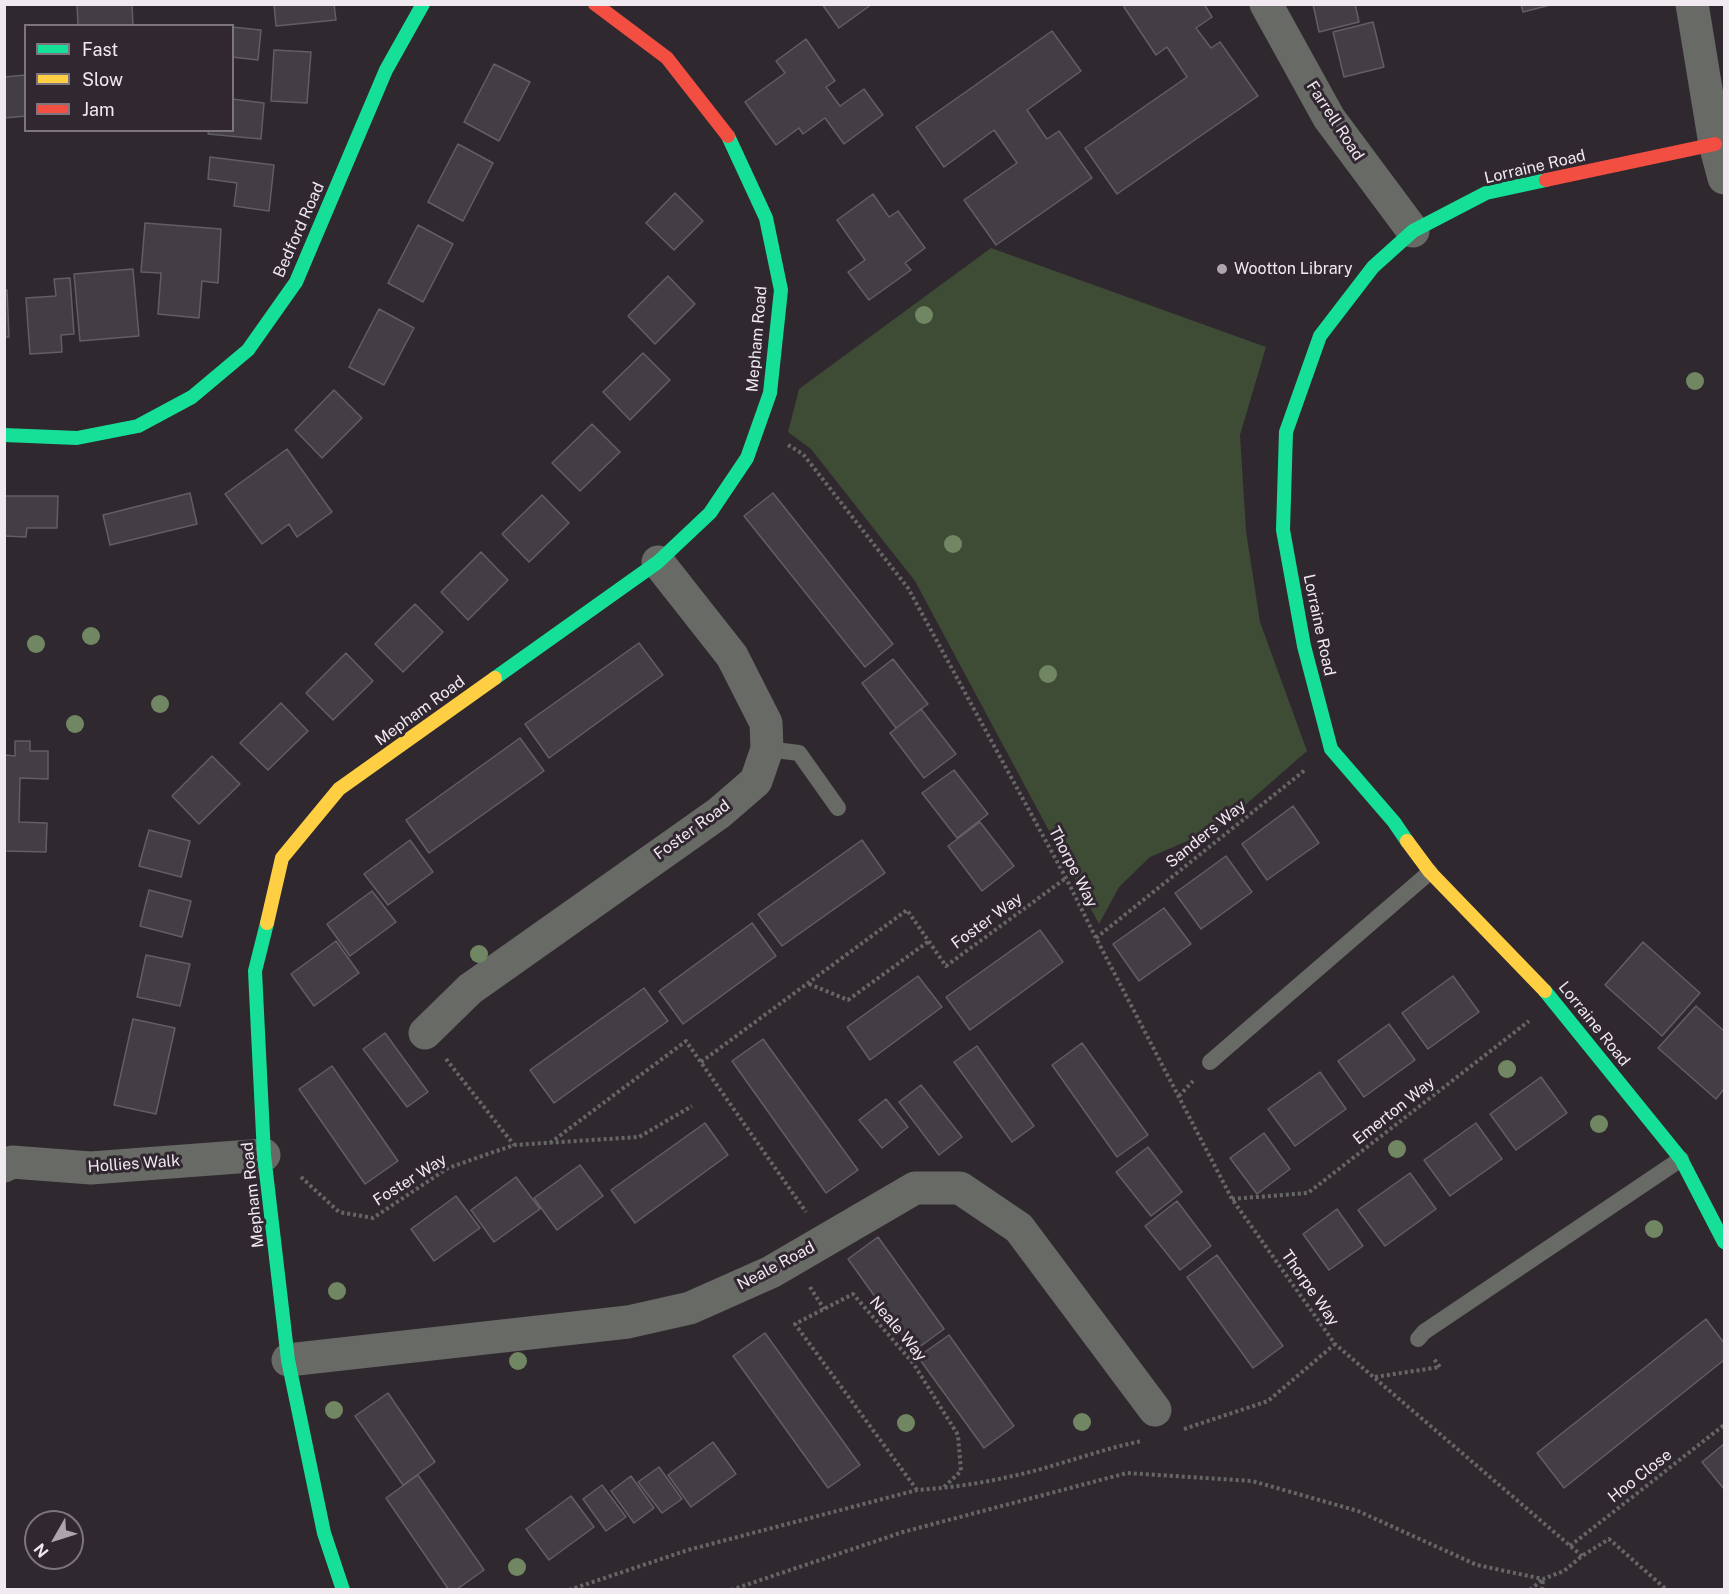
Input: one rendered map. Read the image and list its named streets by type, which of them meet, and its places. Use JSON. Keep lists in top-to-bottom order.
{
  "streets": {
    "street": [
      "Farrell Road",
      "Lorraine Road",
      "Bedford Road",
      "Mepham Road",
      "Foster Road",
      "Hollies Walk",
      "Neale Road"
    ],
    "path": [
      "Sanders Way",
      "Thorpe Way",
      "Foster Way",
      "Emerton Way",
      "Neale Way",
      "Hoo Close"
    ]
  },
  "crossings": [
    ["Farrell Road", "Lorraine Road"],
    ["Lorraine Road", "Sanders Way"],
    ["Lorraine Road", "Emerton Way"],
    ["Mepham Road", "Foster Road"],
    ["Mepham Road", "Thorpe Way"],
    ["Mepham Road", "Foster Way"],
    ["Mepham Road", "Hollies Walk"],
    ["Mepham Road", "Neale Road"],
    ["Sanders Way", "Thorpe Way"],
    ["Thorpe Way", "Foster Way"],
    ["Thorpe Way", "Emerton Way"],
    ["Thorpe Way", "Hoo Close"],
    ["Foster Way", "Hollies Walk"]
  ],
  "places": ["Wootton Library"],
  "legend": ["Fast", "Slow", "Jam"],
  "north": "bottom left"
}
